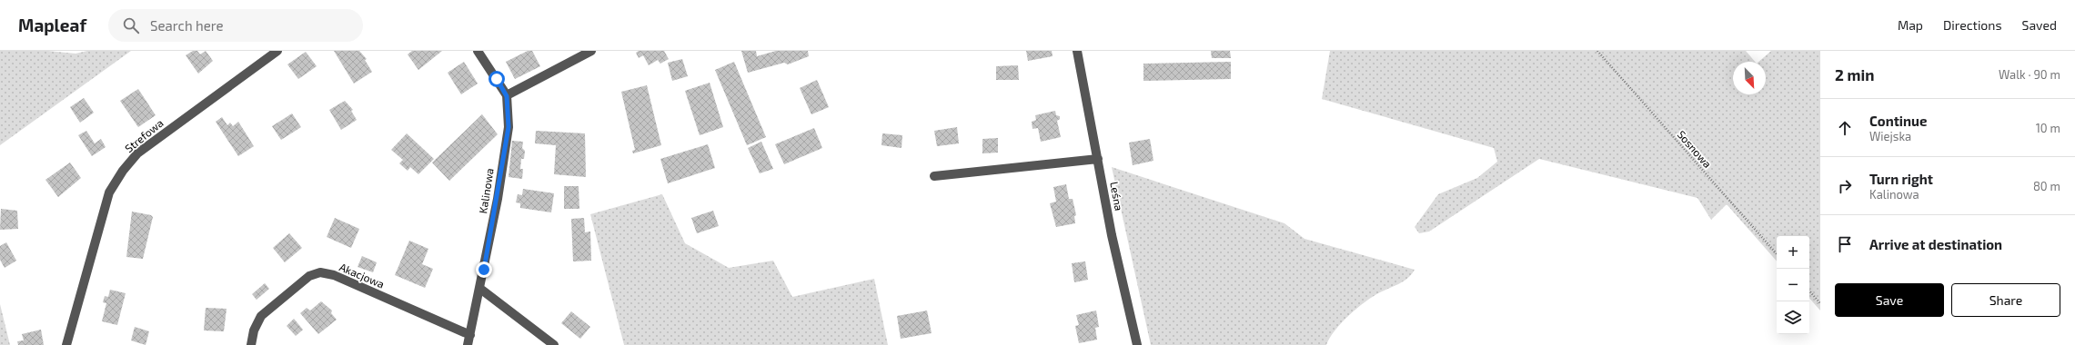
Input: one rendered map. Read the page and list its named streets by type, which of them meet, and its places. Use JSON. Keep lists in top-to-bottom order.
{
  "streets": {
    "street": [
      "Strefowa",
      "Kalinowa",
      "Leśna",
      "Akacjowa"
    ],
    "path": ["Sosnowa"]
  },
  "crossings": [
    ["Kalinowa", "Akacjowa"]
  ],
  "north": "bottom right",
  "page": {
    "header": "Mapleaf",
    "search": "Search here",
    "nav": ["Map", "Directions", "Saved"],
    "heading": ["2 min", "Walk · 90 m"],
    "list": [
      ["Continue", "Wiejska", "10 m"],
      ["Turn right", "Kalinowa", "80 m"],
      "Arrive at destination"
    ],
    "map_buttons": ["+", "−"],
    "buttons": ["Save", "Share"]
  }
}
